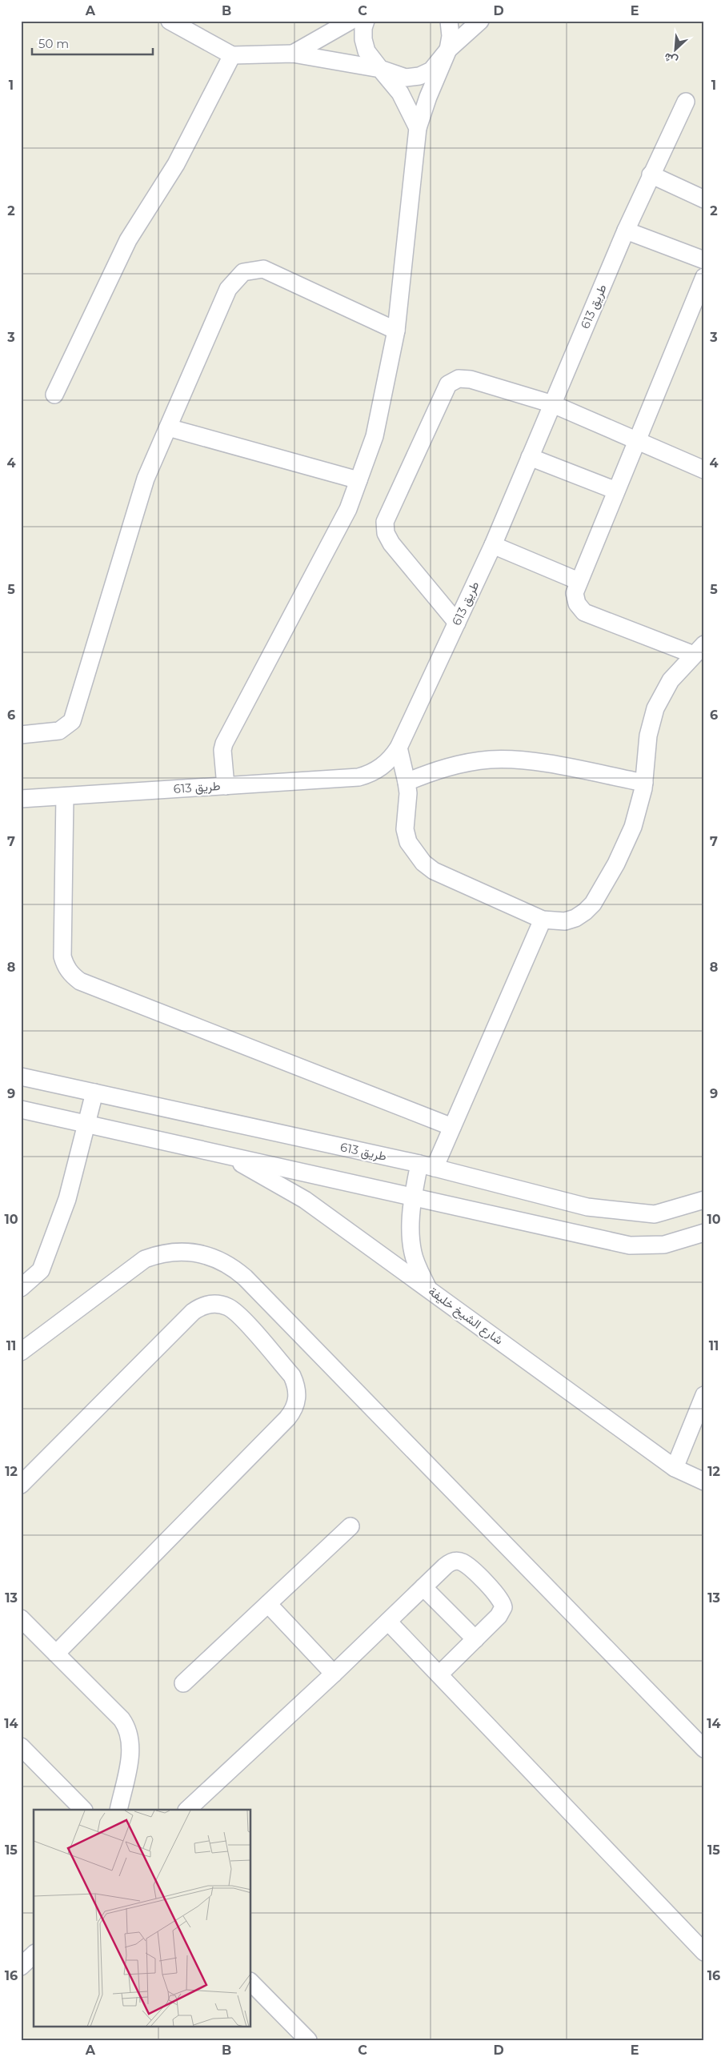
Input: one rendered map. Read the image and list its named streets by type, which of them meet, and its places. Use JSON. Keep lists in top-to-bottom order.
{
  "streets": {
    "street": ["طريق 613", "شارع الشيخ خليفة"]
  },
  "scale_bar": "50 m",
  "north": "bottom left",
  "grid": {
    "columns": [
      "A",
      "B",
      "C",
      "D",
      "E"
    ],
    "rows": [
      "1",
      "2",
      "3",
      "4",
      "5",
      "6",
      "7",
      "8",
      "9",
      "10",
      "11",
      "12",
      "13",
      "14",
      "15",
      "16"
    ]
  }
}
